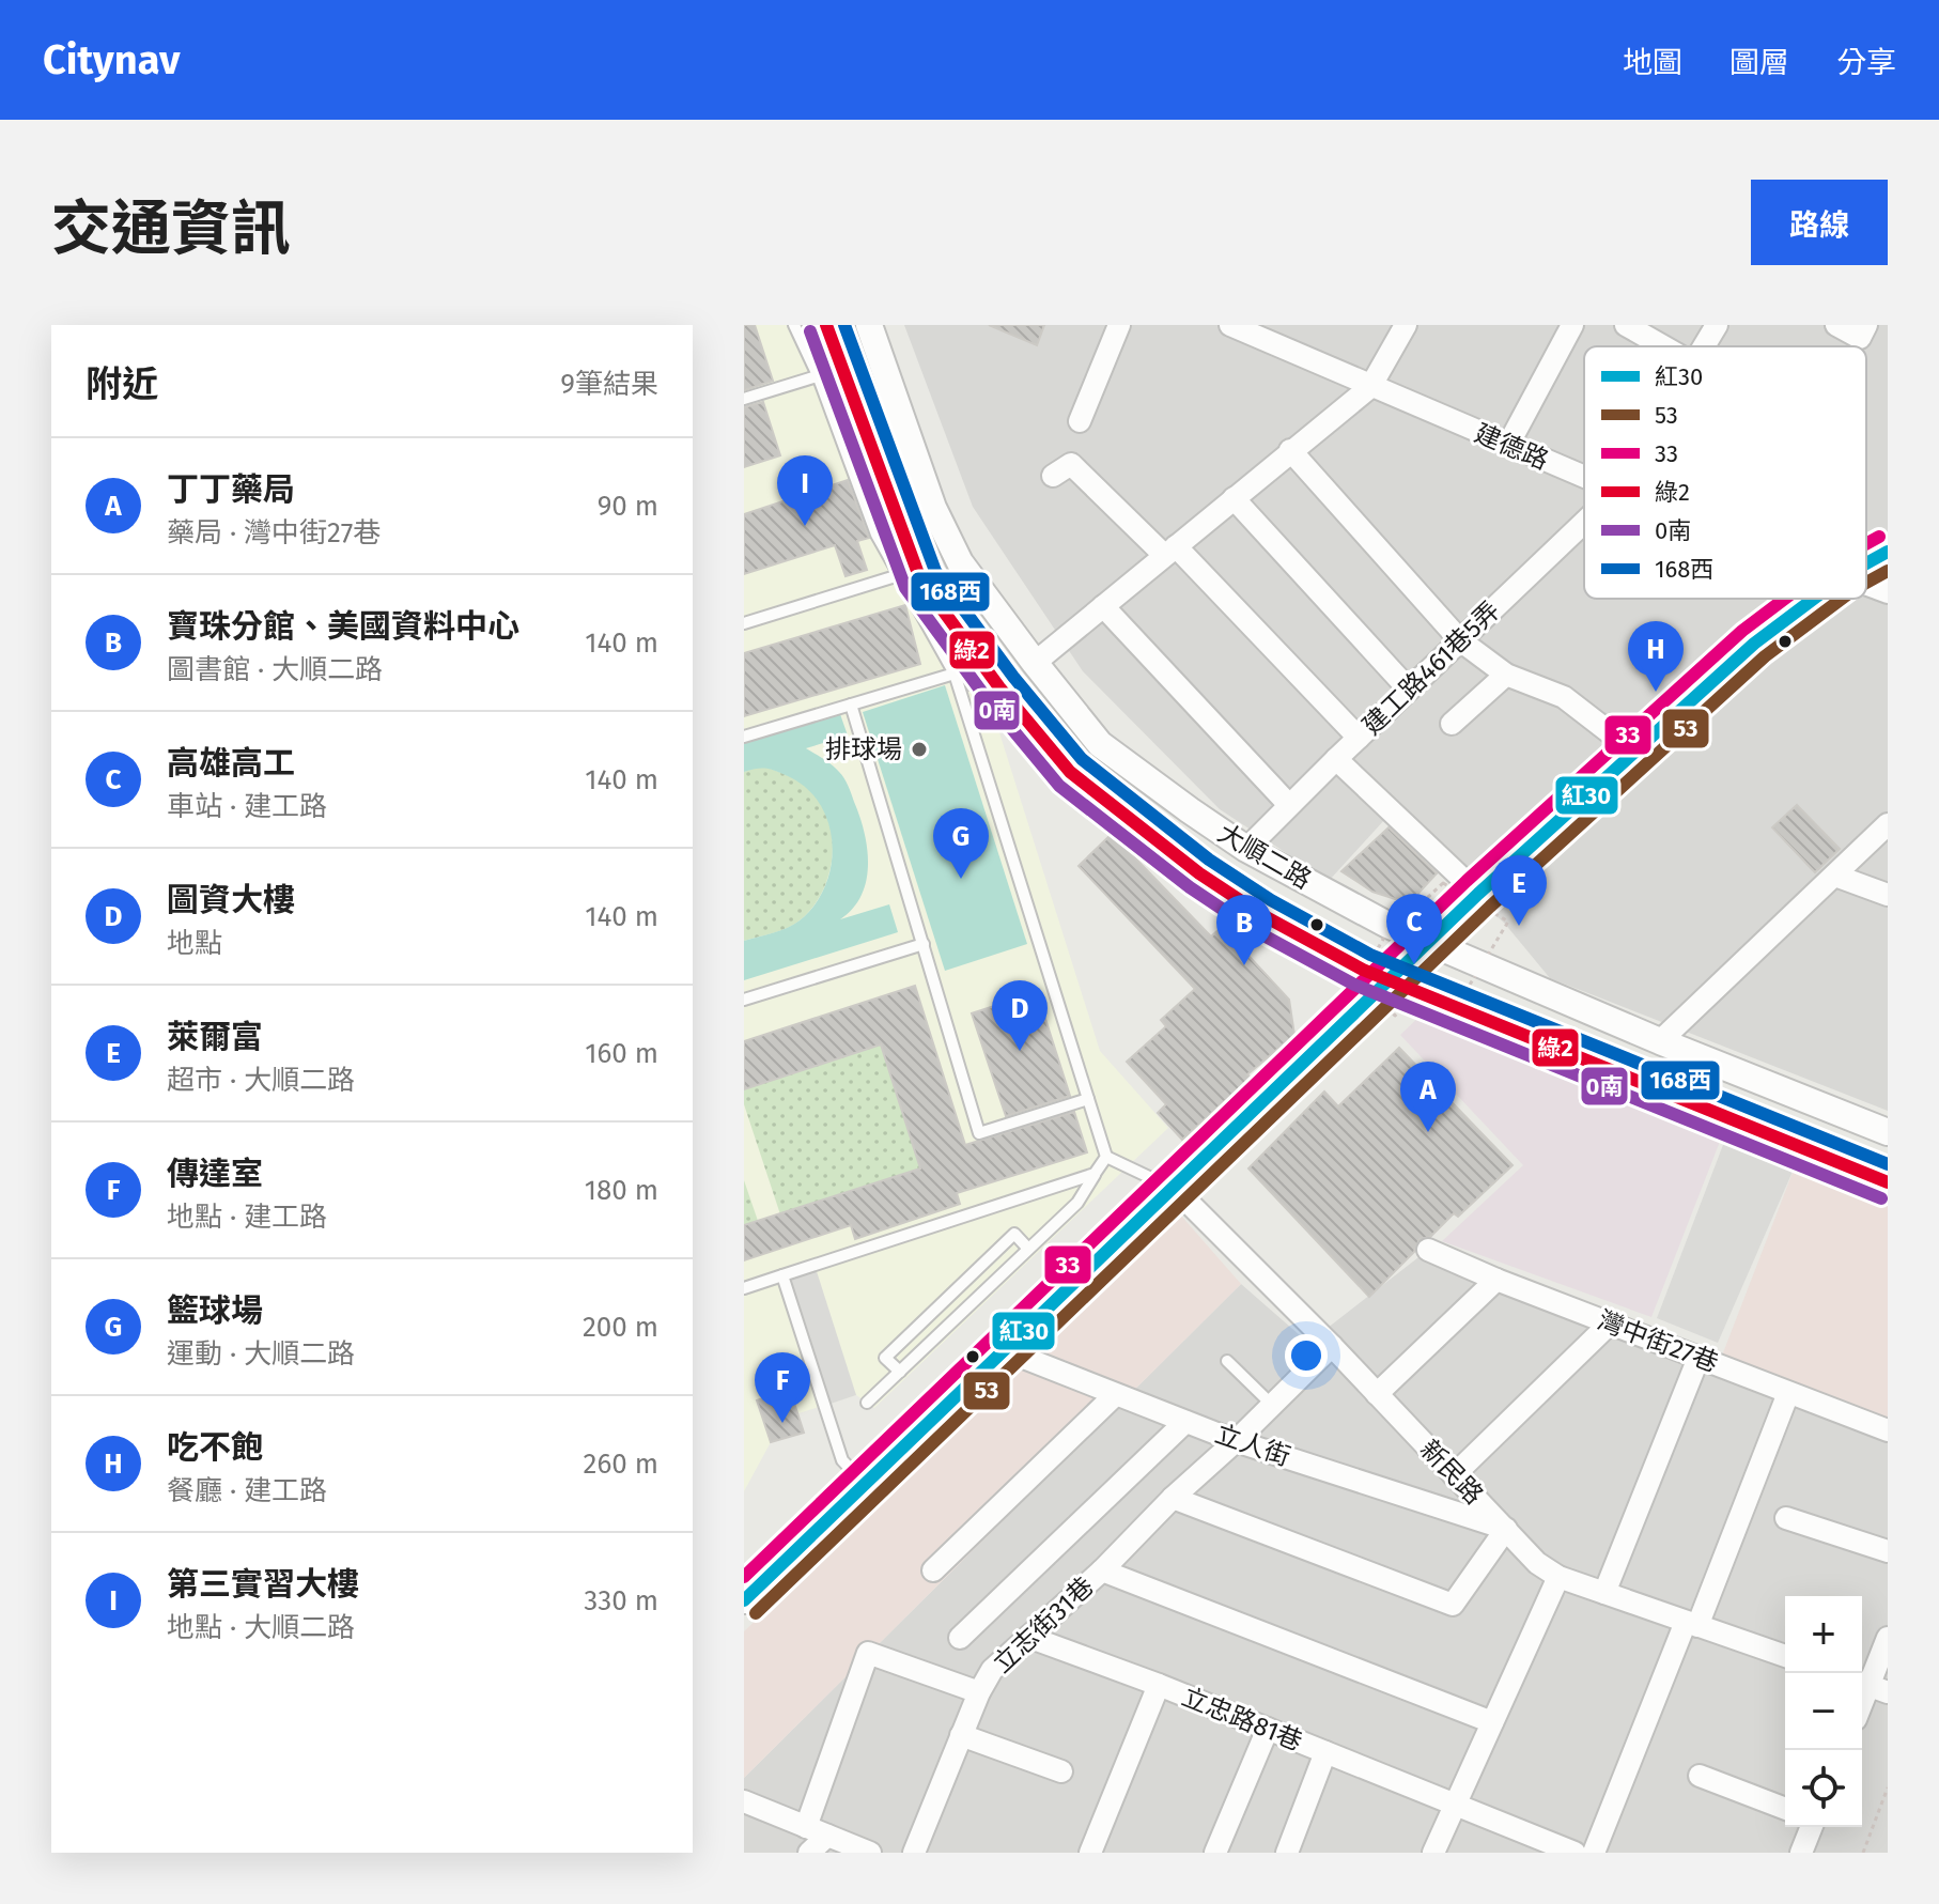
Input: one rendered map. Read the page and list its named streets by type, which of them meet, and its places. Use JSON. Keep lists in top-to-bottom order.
{
  "streets": {
    "street": [
      "建德路",
      "建工路461巷5弄",
      "大順二路",
      "灣中街27巷",
      "立人街",
      "新民路",
      "立志街31巷",
      "立忠路81巷"
    ]
  },
  "crossings": [
    ["建工路461巷5弄", "大順二路"],
    ["立人街", "新民路"],
    ["立人街", "立志街31巷"],
    ["新民路", "立志街31巷"],
    ["立志街31巷", "立忠路81巷"]
  ],
  "places": ["排球場"],
  "lines": [
    "transit line 綠2",
    "transit line 168西",
    "transit line 0南",
    "transit line 33",
    "transit line 紅30",
    "transit line 53"
  ],
  "legend": [
    "紅30",
    "53",
    "33",
    "綠2",
    "0南",
    "168西"
  ],
  "page": {
    "header": "Citynav",
    "nav": ["地圖", "圖層", "分享"],
    "title": "交通資訊",
    "buttons": "路線",
    "heading": ["附近", "9筆結果"],
    "list": [
      {
        "mark": "A",
        "name": "丁丁藥局",
        "note": "藥局 · 灣中街27巷",
        "value": "90 m"
      },
      {
        "mark": "B",
        "name": "寶珠分館、美國資料中心",
        "note": "圖書館 · 大順二路",
        "value": "140 m"
      },
      {
        "mark": "C",
        "name": "高雄高工",
        "note": "車站 · 建工路",
        "value": "140 m"
      },
      {
        "mark": "D",
        "name": "圖資大樓",
        "note": "地點",
        "value": "140 m"
      },
      {
        "mark": "E",
        "name": "萊爾富",
        "note": "超市 · 大順二路",
        "value": "160 m"
      },
      {
        "mark": "F",
        "name": "傳達室",
        "note": "地點 · 建工路",
        "value": "180 m"
      },
      {
        "mark": "G",
        "name": "籃球場",
        "note": "運動 · 大順二路",
        "value": "200 m"
      },
      {
        "mark": "H",
        "name": "吃不飽",
        "note": "餐廳 · 建工路",
        "value": "260 m"
      },
      {
        "mark": "I",
        "name": "第三實習大樓",
        "note": "地點 · 大順二路",
        "value": "330 m"
      }
    ],
    "pins": [
      "I",
      "H",
      "G",
      "E",
      "C",
      "B",
      "D",
      "A",
      "F"
    ],
    "map_buttons": ["+", "−"]
  }
}
